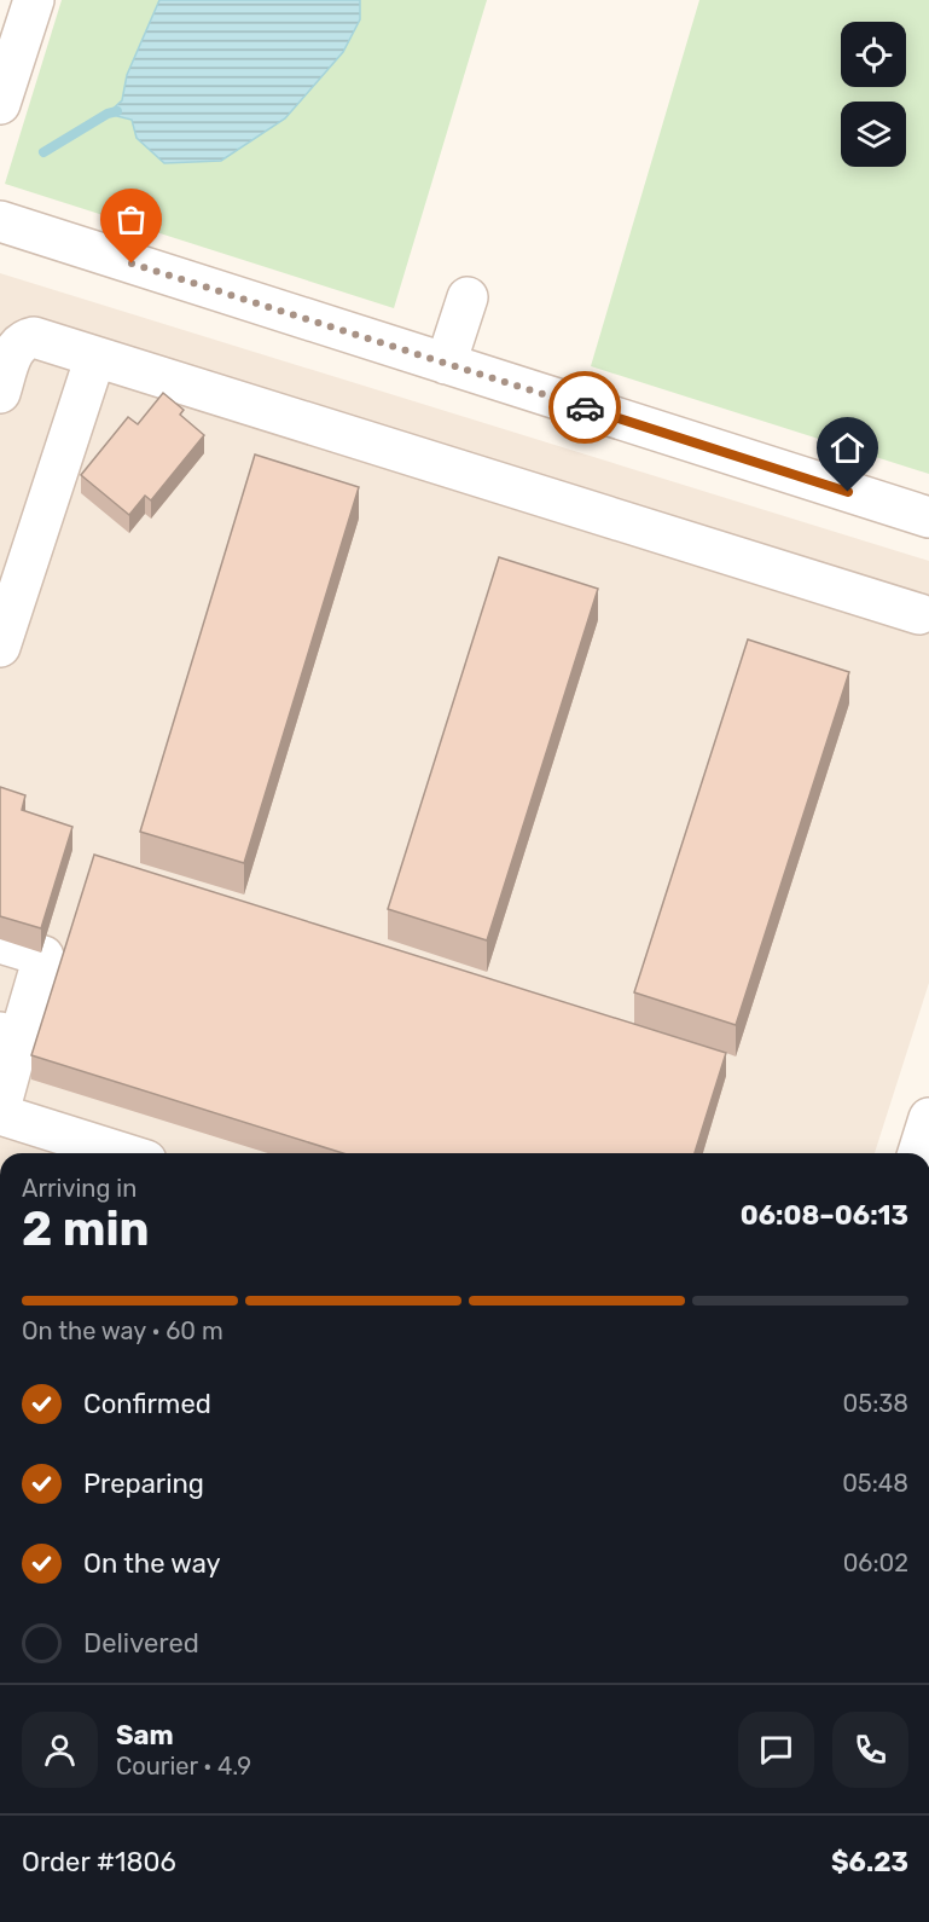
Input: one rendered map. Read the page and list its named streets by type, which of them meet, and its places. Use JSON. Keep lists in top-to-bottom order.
{
  "page": {
    "heading": ["2 min", "Arriving in", "06:08–06:13"],
    "panel": [
      "Sam",
      "Courier · 4.9",
      "Order #1806",
      "$6.23"
    ],
    "bar": "On the way · 60 m",
    "list": [
      ["Confirmed", "05:38"],
      ["Preparing", "05:48"],
      ["On the way", "06:02"],
      "Delivered"
    ]
  }
}
